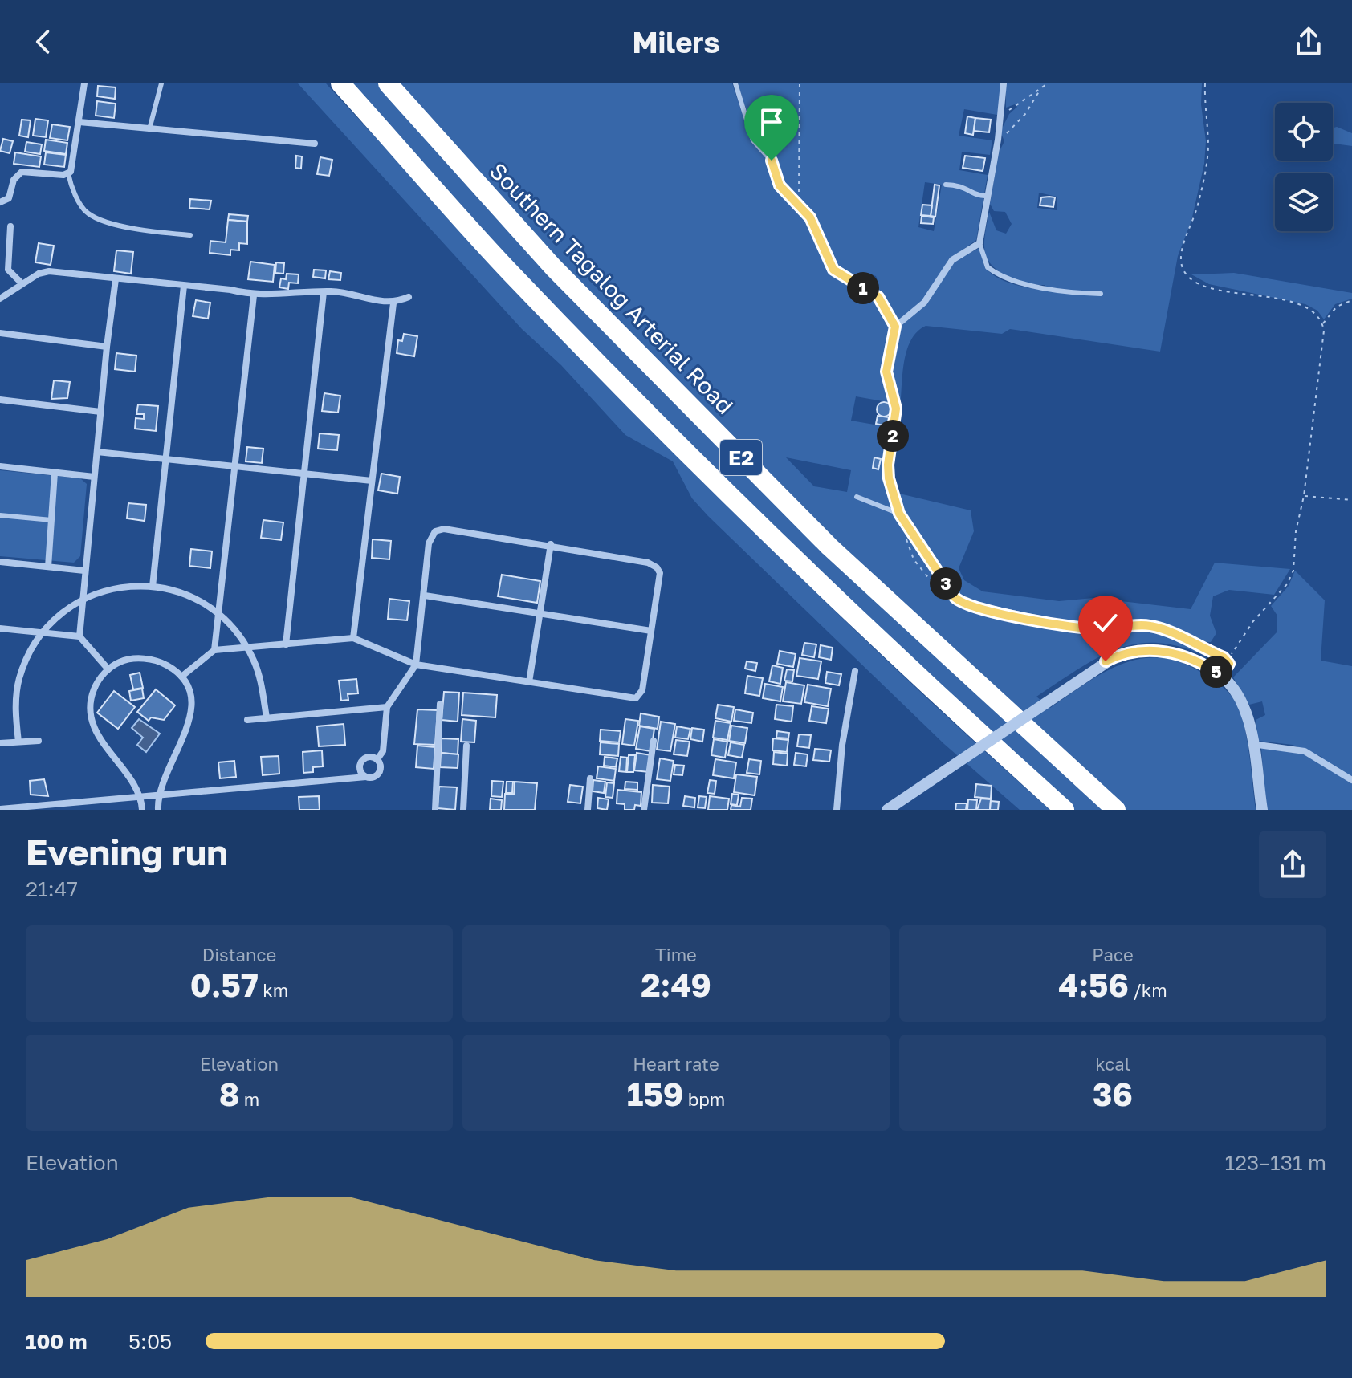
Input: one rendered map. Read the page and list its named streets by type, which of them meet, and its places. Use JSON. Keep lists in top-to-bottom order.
{
  "streets": {
    "highway": ["Southern Tagalog Arterial Road", "E2"]
  },
  "page": {
    "header": "Milers",
    "pins": [
      "1",
      "2",
      "3",
      "5"
    ],
    "heading": ["Evening run", "21:47"],
    "stats": [
      ["Distance", "0.57 km"],
      ["Time", "2:49"],
      ["Pace", "4:56 /km"],
      ["Elevation", "8 m"],
      ["Heart rate", "159 bpm"],
      ["kcal", "36"]
    ],
    "chart": ["Elevation", "123–131 m"],
    "list": [
      {
        "name": "100 m",
        "note": "5:05"
      }
    ]
  }
}
